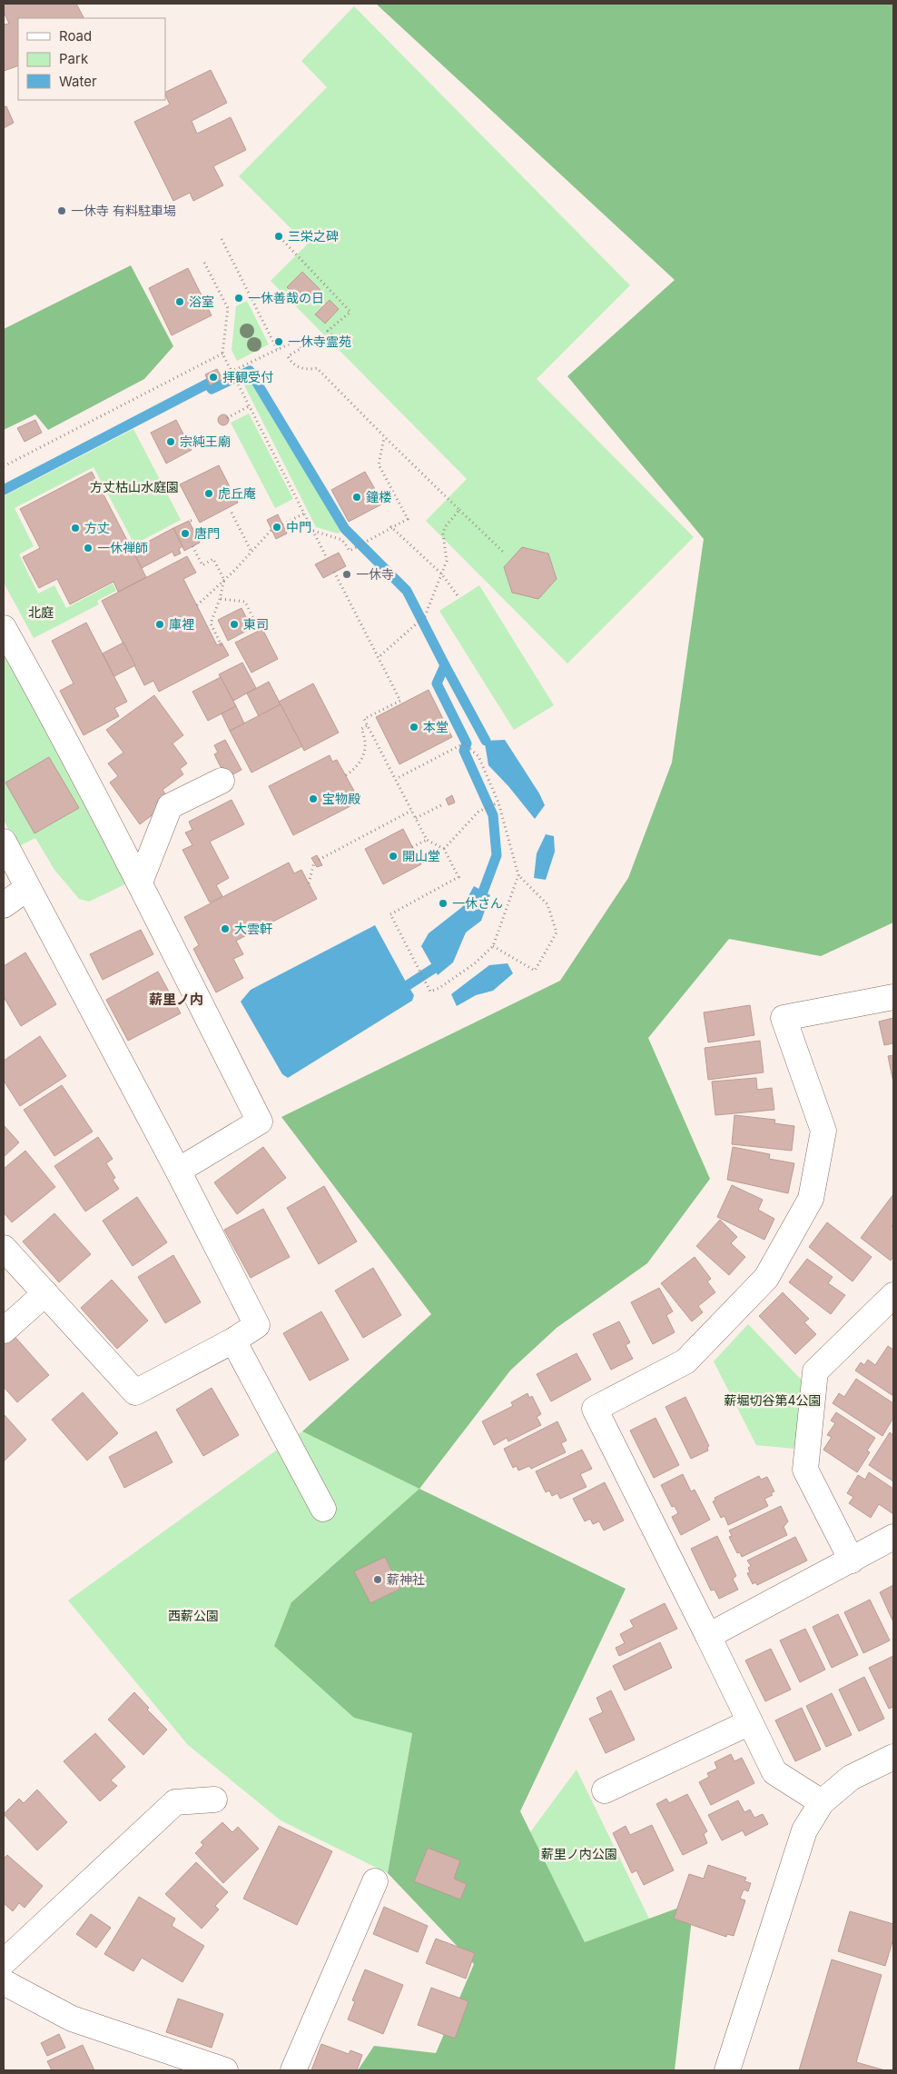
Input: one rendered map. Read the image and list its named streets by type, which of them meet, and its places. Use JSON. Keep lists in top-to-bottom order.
{
  "districts": ["薪里ノ内"],
  "parks": [
    "方丈枯山水庭園",
    "北庭",
    "薪堀切谷第4公園",
    "西薪公園",
    "薪里ノ内公園"
  ],
  "places": [
    "一休寺 有料駐車場",
    "三栄之碑",
    "一休善哉の日",
    "浴室",
    "一休寺霊苑",
    "拝観受付",
    "宗純王廟",
    "虎丘庵",
    "鐘楼",
    "中門",
    "方丈",
    "唐門",
    "一休禅師",
    "一休寺",
    "庫裡",
    "東司",
    "本堂",
    "宝物殿",
    "開山堂",
    "一休さん",
    "大雲軒",
    "薪神社"
  ],
  "legend": ["Road", "Park", "Water"]
}
